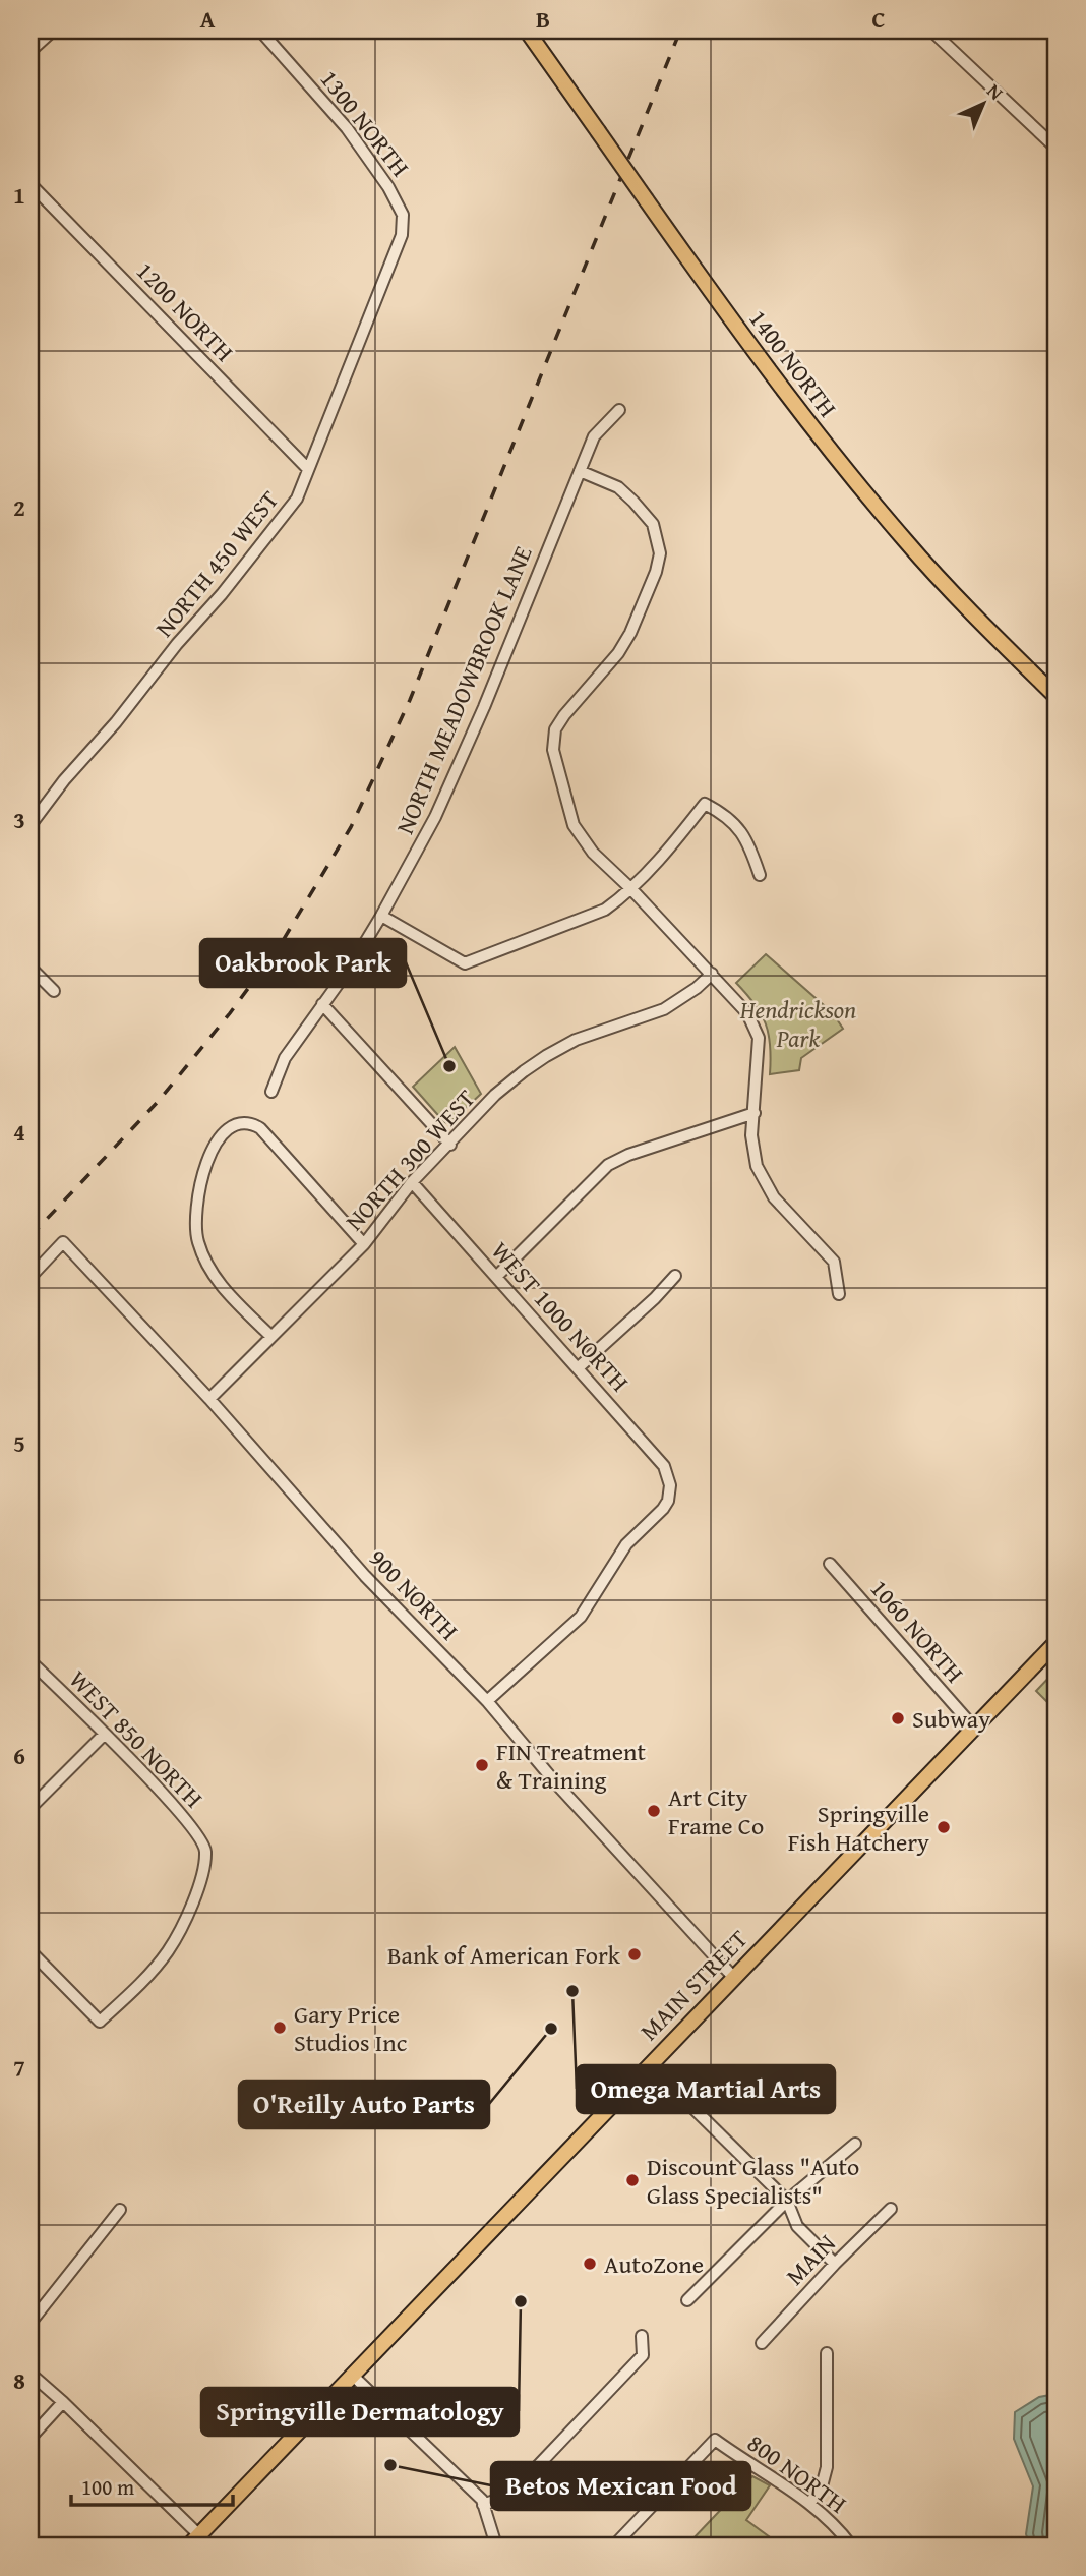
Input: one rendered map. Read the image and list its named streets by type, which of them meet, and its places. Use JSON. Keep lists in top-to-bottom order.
{
  "streets": {
    "main road": ["1400 NORTH", "MAIN STREET"],
    "street": [
      "1300 NORTH",
      "1200 NORTH",
      "NORTH 450 WEST",
      "NORTH MEADOWBROOK LANE",
      "NORTH 300 WEST",
      "WEST 1000 NORTH",
      "900 NORTH",
      "1060 NORTH",
      "WEST 850 NORTH",
      "MAIN",
      "800 NORTH"
    ]
  },
  "crossings": [
    ["1300 NORTH", "NORTH 450 WEST"],
    ["1200 NORTH", "NORTH 450 WEST"],
    ["NORTH 300 WEST", "WEST 1000 NORTH"],
    ["NORTH 300 WEST", "900 NORTH"],
    ["WEST 1000 NORTH", "900 NORTH"],
    ["900 NORTH", "MAIN STREET"],
    ["1060 NORTH", "MAIN STREET"]
  ],
  "parks": ["Hendrickson Park"],
  "places": [
    "Oakbrook Park",
    "Subway",
    "FIN Treatment & Training",
    "Art City Frame Co",
    "Springville Fish Hatchery",
    "Bank of American Fork",
    "Omega Martial Arts",
    "Gary Price Studios Inc",
    "O'Reilly Auto Parts",
    "Discount Glass \"Auto Glass Specialists\"",
    "AutoZone",
    "Springville Dermatology",
    "Betos Mexican Food"
  ],
  "scale_bar": "100 m",
  "north": "top right",
  "grid": {
    "columns": ["A", "B", "C"],
    "rows": [
      "1",
      "2",
      "3",
      "4",
      "5",
      "6",
      "7",
      "8"
    ]
  }
}
